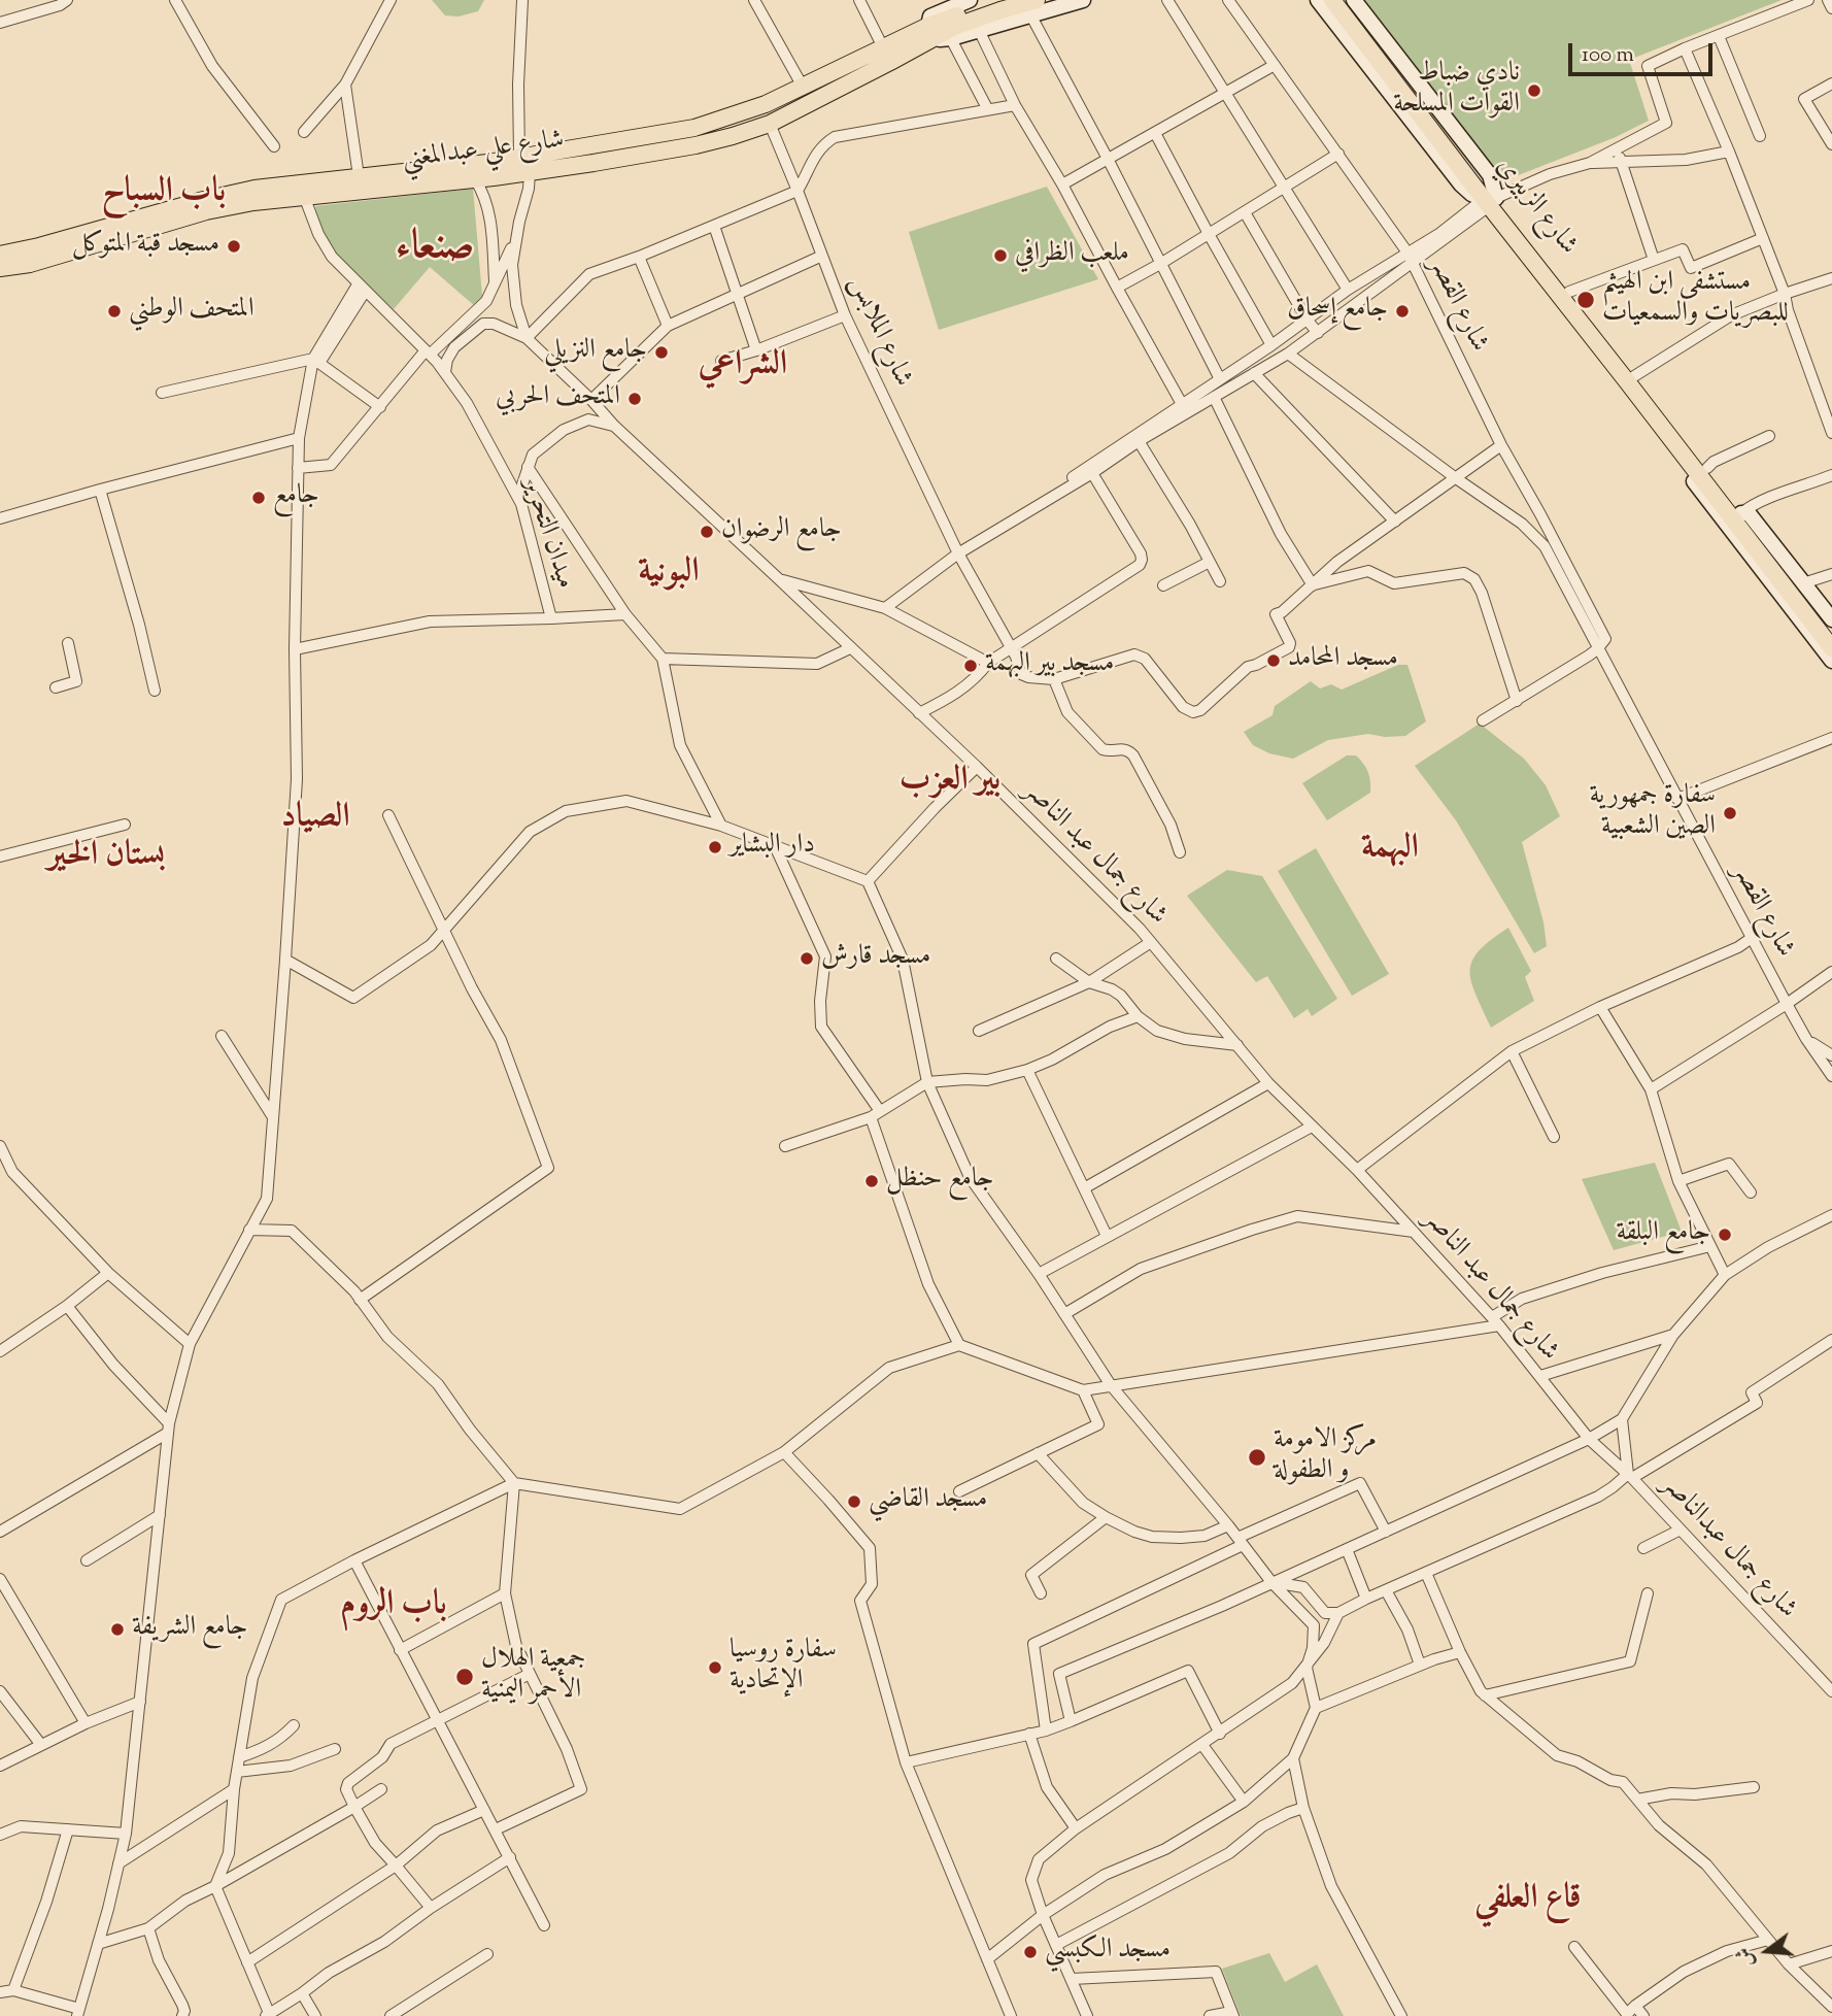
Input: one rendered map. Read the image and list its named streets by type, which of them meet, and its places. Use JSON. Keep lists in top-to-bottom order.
{
  "streets": {
    "main road": ["شارع علي عبدالمغني", "شارع الزبيري"],
    "street": [
      "شارع القصر",
      "شارع الملابس",
      "ميدان التحرير",
      "شارع جمال عبد الناصر",
      "شارع جمال عبدالناصر"
    ]
  },
  "crossings": [
    ["شارع علي عبدالمغني", "شارع الملابس"],
    ["شارع علي عبدالمغني", "ميدان التحرير"],
    ["شارع جمال عبد الناصر", "شارع جمال عبدالناصر"]
  ],
  "districts": [
    "باب السباح",
    "صنعاء",
    "الشراعي",
    "البونية",
    "بير العزب",
    "الصياد",
    "البهمة",
    "بستان الخير",
    "باب الروم",
    "قاع العلفي"
  ],
  "places": [
    "نادي ضباط القوات المسلحة",
    "مسجد قبة المتوكل",
    "ملعب الظرافي",
    "مستشفى ابن الهيثم للبصريات والسمعيات",
    "المتحف الوطني",
    "جامع إسحاق",
    "جامع النزيلي",
    "المتحف الحربي",
    "جامع",
    "جامع الرضوان",
    "مسجد المحامد",
    "مسجد بير البهمة",
    "سفارة جمهورية الصين الشعبية",
    "دار البشاير",
    "مسجد قارش",
    "جامع حنظل",
    "جامع البلقة",
    "مركز الامومة و الطفولة",
    "مسجد القاضي",
    "جامع الشريفة",
    "سفارة روسيا الإتحادية",
    "جمعية الهلال الأحمر اليمنية",
    "مسجد الكبسي"
  ],
  "scale_bar": "100 m",
  "north": "left"
}
